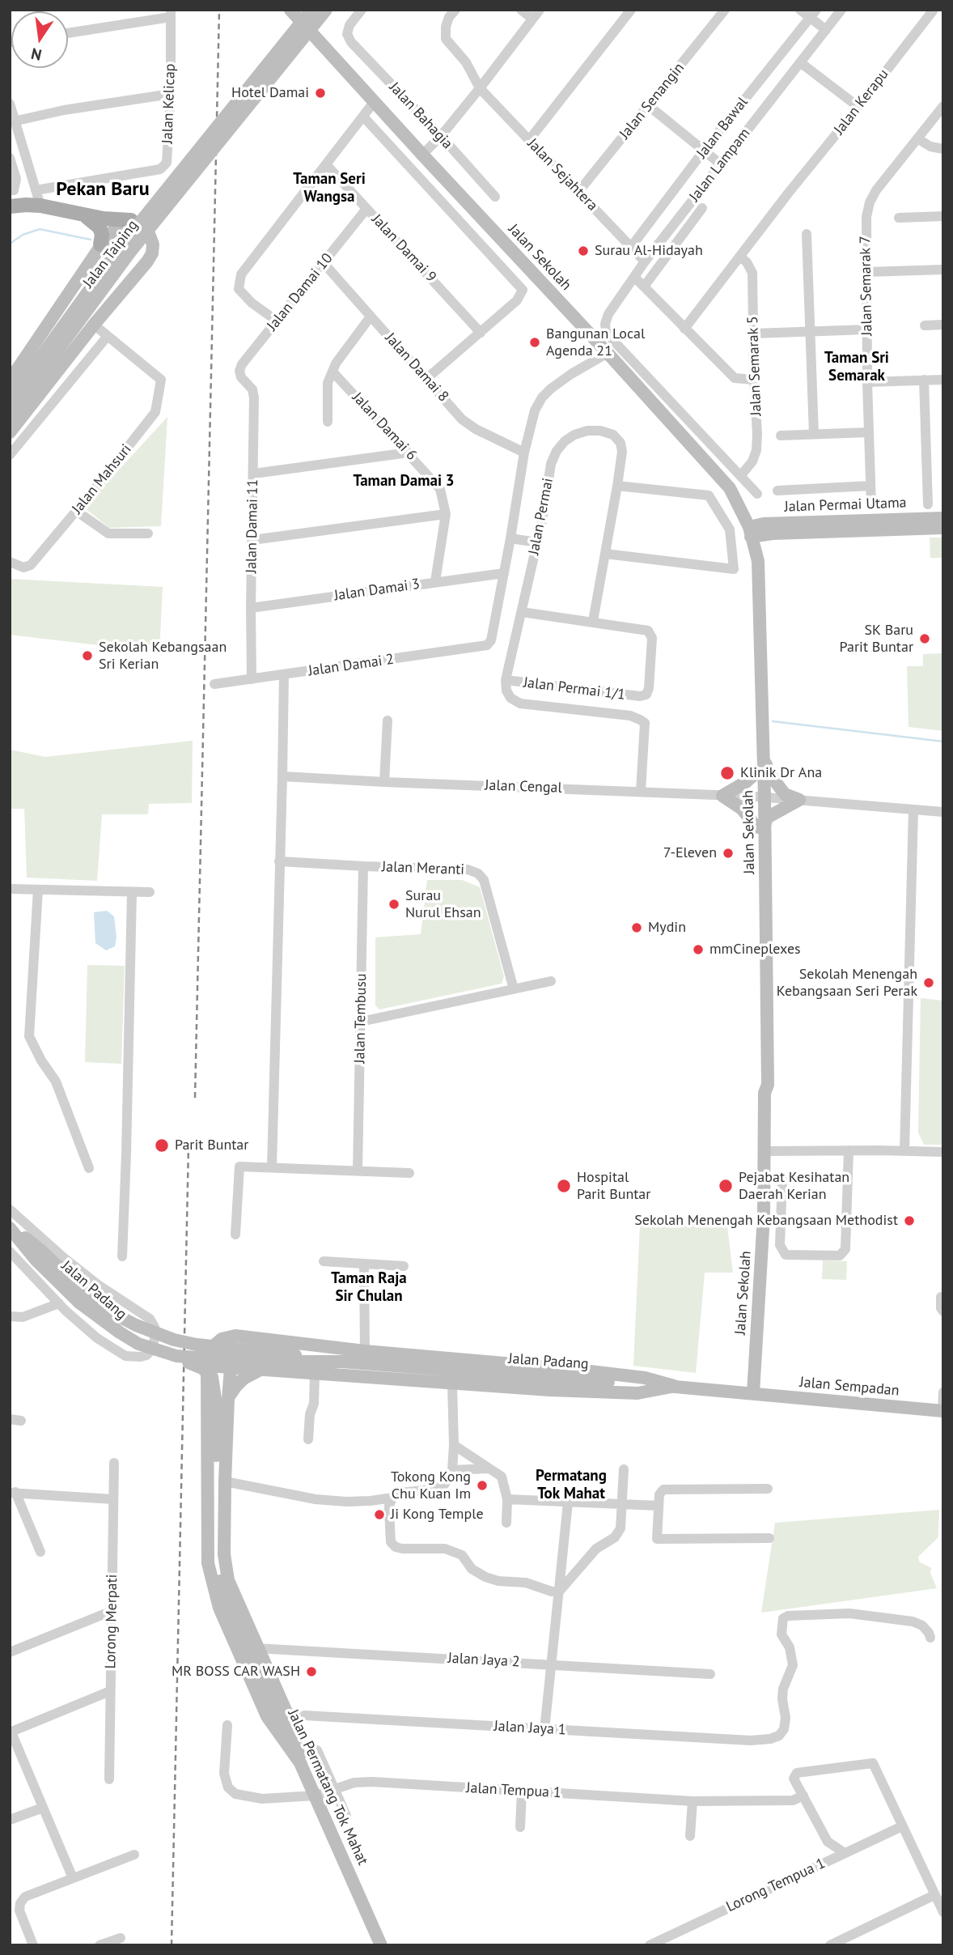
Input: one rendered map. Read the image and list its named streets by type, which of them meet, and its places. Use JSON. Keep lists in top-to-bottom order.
{
  "streets": {
    "street": [
      "Jalan Senangin",
      "Jalan Kerapu",
      "Jalan Kelicap",
      "Jalan Bahagia",
      "Jalan Bawal",
      "Jalan Lampam",
      "Jalan Sejahtera",
      "Jalan Damai 9",
      "Jalan Taiping",
      "Jalan Sekolah",
      "Jalan Semarak 7",
      "Jalan Damai 10",
      "Jalan Semarak 5",
      "Jalan Damai 8",
      "Jalan Damai 6",
      "Jalan Mahsuri",
      "Jalan Permai Utama",
      "Jalan Permai",
      "Jalan Damai 11",
      "Jalan Damai 3",
      "Jalan Damai 2",
      "Jalan Permai 1/1",
      "Jalan Cengal",
      "Jalan Meranti",
      "Jalan Tembusu",
      "Jalan Padang",
      "Jalan Sempadan",
      "Lorong Merpati",
      "Jalan Jaya 2",
      "Jalan Jaya 1",
      "Jalan Permatang Tok Mahat",
      "Jalan Tempua 1",
      "Lorong Tempua 1"
    ]
  },
  "crossings": [
    ["Jalan Senangin", "Jalan Sejahtera"],
    ["Jalan Kerapu", "Jalan Semarak 5"],
    ["Jalan Bawal", "Jalan Sejahtera"],
    ["Jalan Lampam", "Jalan Sejahtera"],
    ["Jalan Lampam", "Jalan Semarak 5"],
    ["Jalan Damai 9", "Jalan Damai 10"],
    ["Jalan Sekolah", "Jalan Permai Utama"],
    ["Jalan Sekolah", "Jalan Cengal"],
    ["Jalan Sekolah", "Jalan Padang"],
    ["Jalan Sekolah", "Jalan Sempadan"],
    ["Jalan Damai 10", "Jalan Damai 8"],
    ["Jalan Damai 10", "Jalan Damai 11"],
    ["Jalan Damai 6", "Jalan Damai 3"],
    ["Jalan Permai", "Jalan Permai 1/1"],
    ["Jalan Permai", "Jalan Cengal"],
    ["Jalan Damai 11", "Jalan Damai 3"],
    ["Jalan Damai 11", "Jalan Damai 2"],
    ["Jalan Damai 3", "Jalan Damai 2"],
    ["Jalan Meranti", "Jalan Tembusu"],
    ["Jalan Padang", "Jalan Sempadan"],
    ["Jalan Permatang Tok Mahat", "Jalan Tempua 1"]
  ],
  "districts": [
    "Taman Seri Wangsa",
    "Pekan Baru",
    "Taman Sri Semarak",
    "Taman Damai 3",
    "Taman Raja Sir Chulan",
    "Permatang Tok Mahat"
  ],
  "places": [
    "Hotel Damai",
    "Surau Al-Hidayah",
    "Bangunan Local Agenda 21",
    "SK Baru Parit Buntar",
    "Sekolah Kebangsaan Sri Kerian",
    "Klinik Dr Ana",
    "7-Eleven",
    "Surau Nurul Ehsan",
    "Mydin",
    "mmCineplexes",
    "Sekolah Menengah Kebangsaan Seri Perak",
    "Parit Buntar",
    "Hospital Parit Buntar",
    "Pejabat Kesihatan Daerah Kerian",
    "Sekolah Menengah Kebangsaan Methodist",
    "Tokong Kong Chu Kuan Im",
    "Ji Kong Temple",
    "MR BOSS CAR WASH"
  ],
  "north": "bottom"
}
